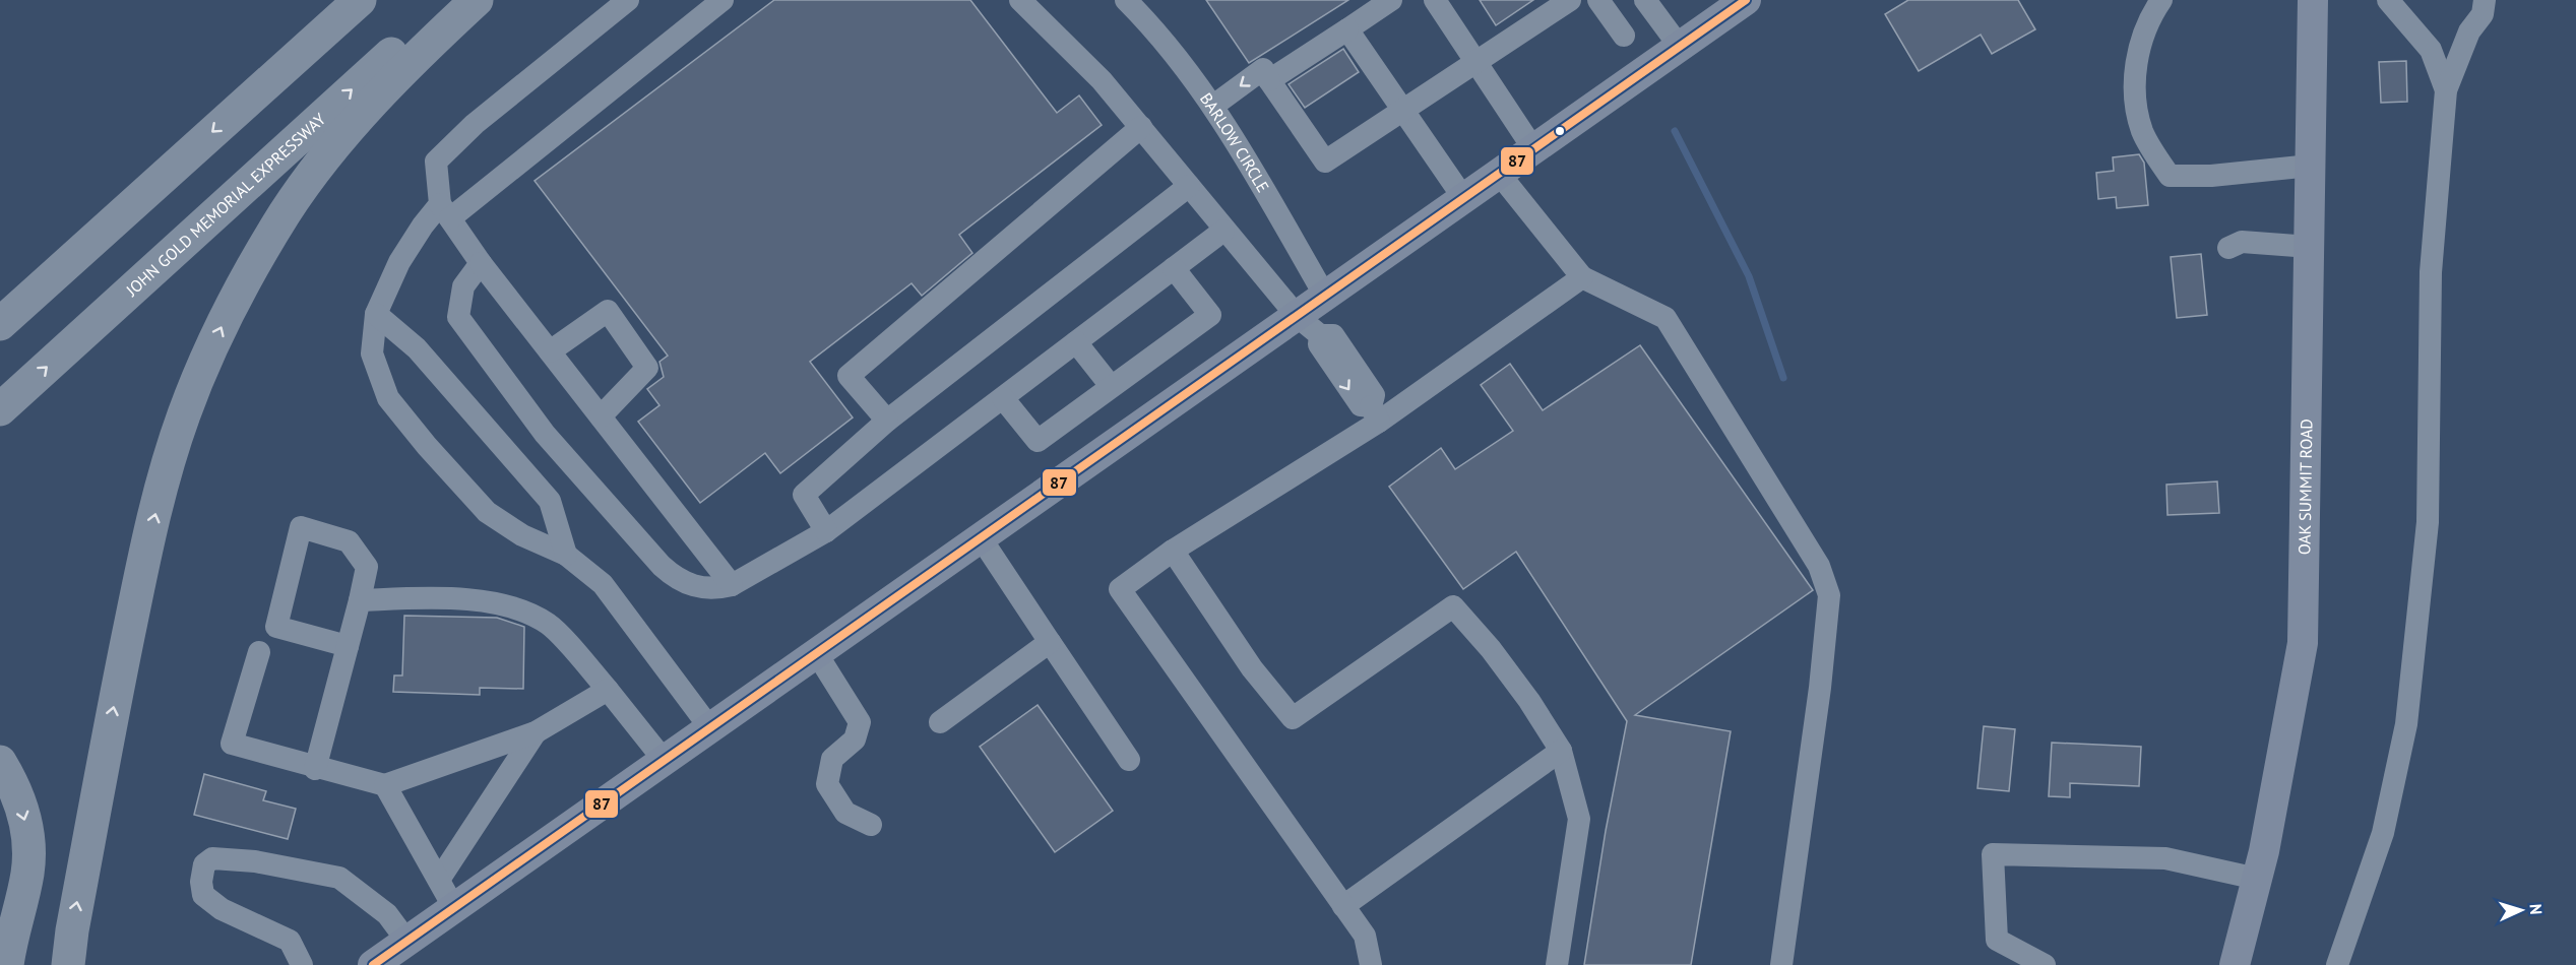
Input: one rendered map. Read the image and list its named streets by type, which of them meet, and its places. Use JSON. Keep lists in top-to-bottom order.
{
  "streets": {
    "highway": ["JOHN GOLD MEMORIAL EXPRESSWAY"],
    "main road": ["OAK SUMMIT ROAD"],
    "street": ["BARLOW CIRCLE"]
  },
  "lines": ["transit line 87"],
  "north": "right"
}
